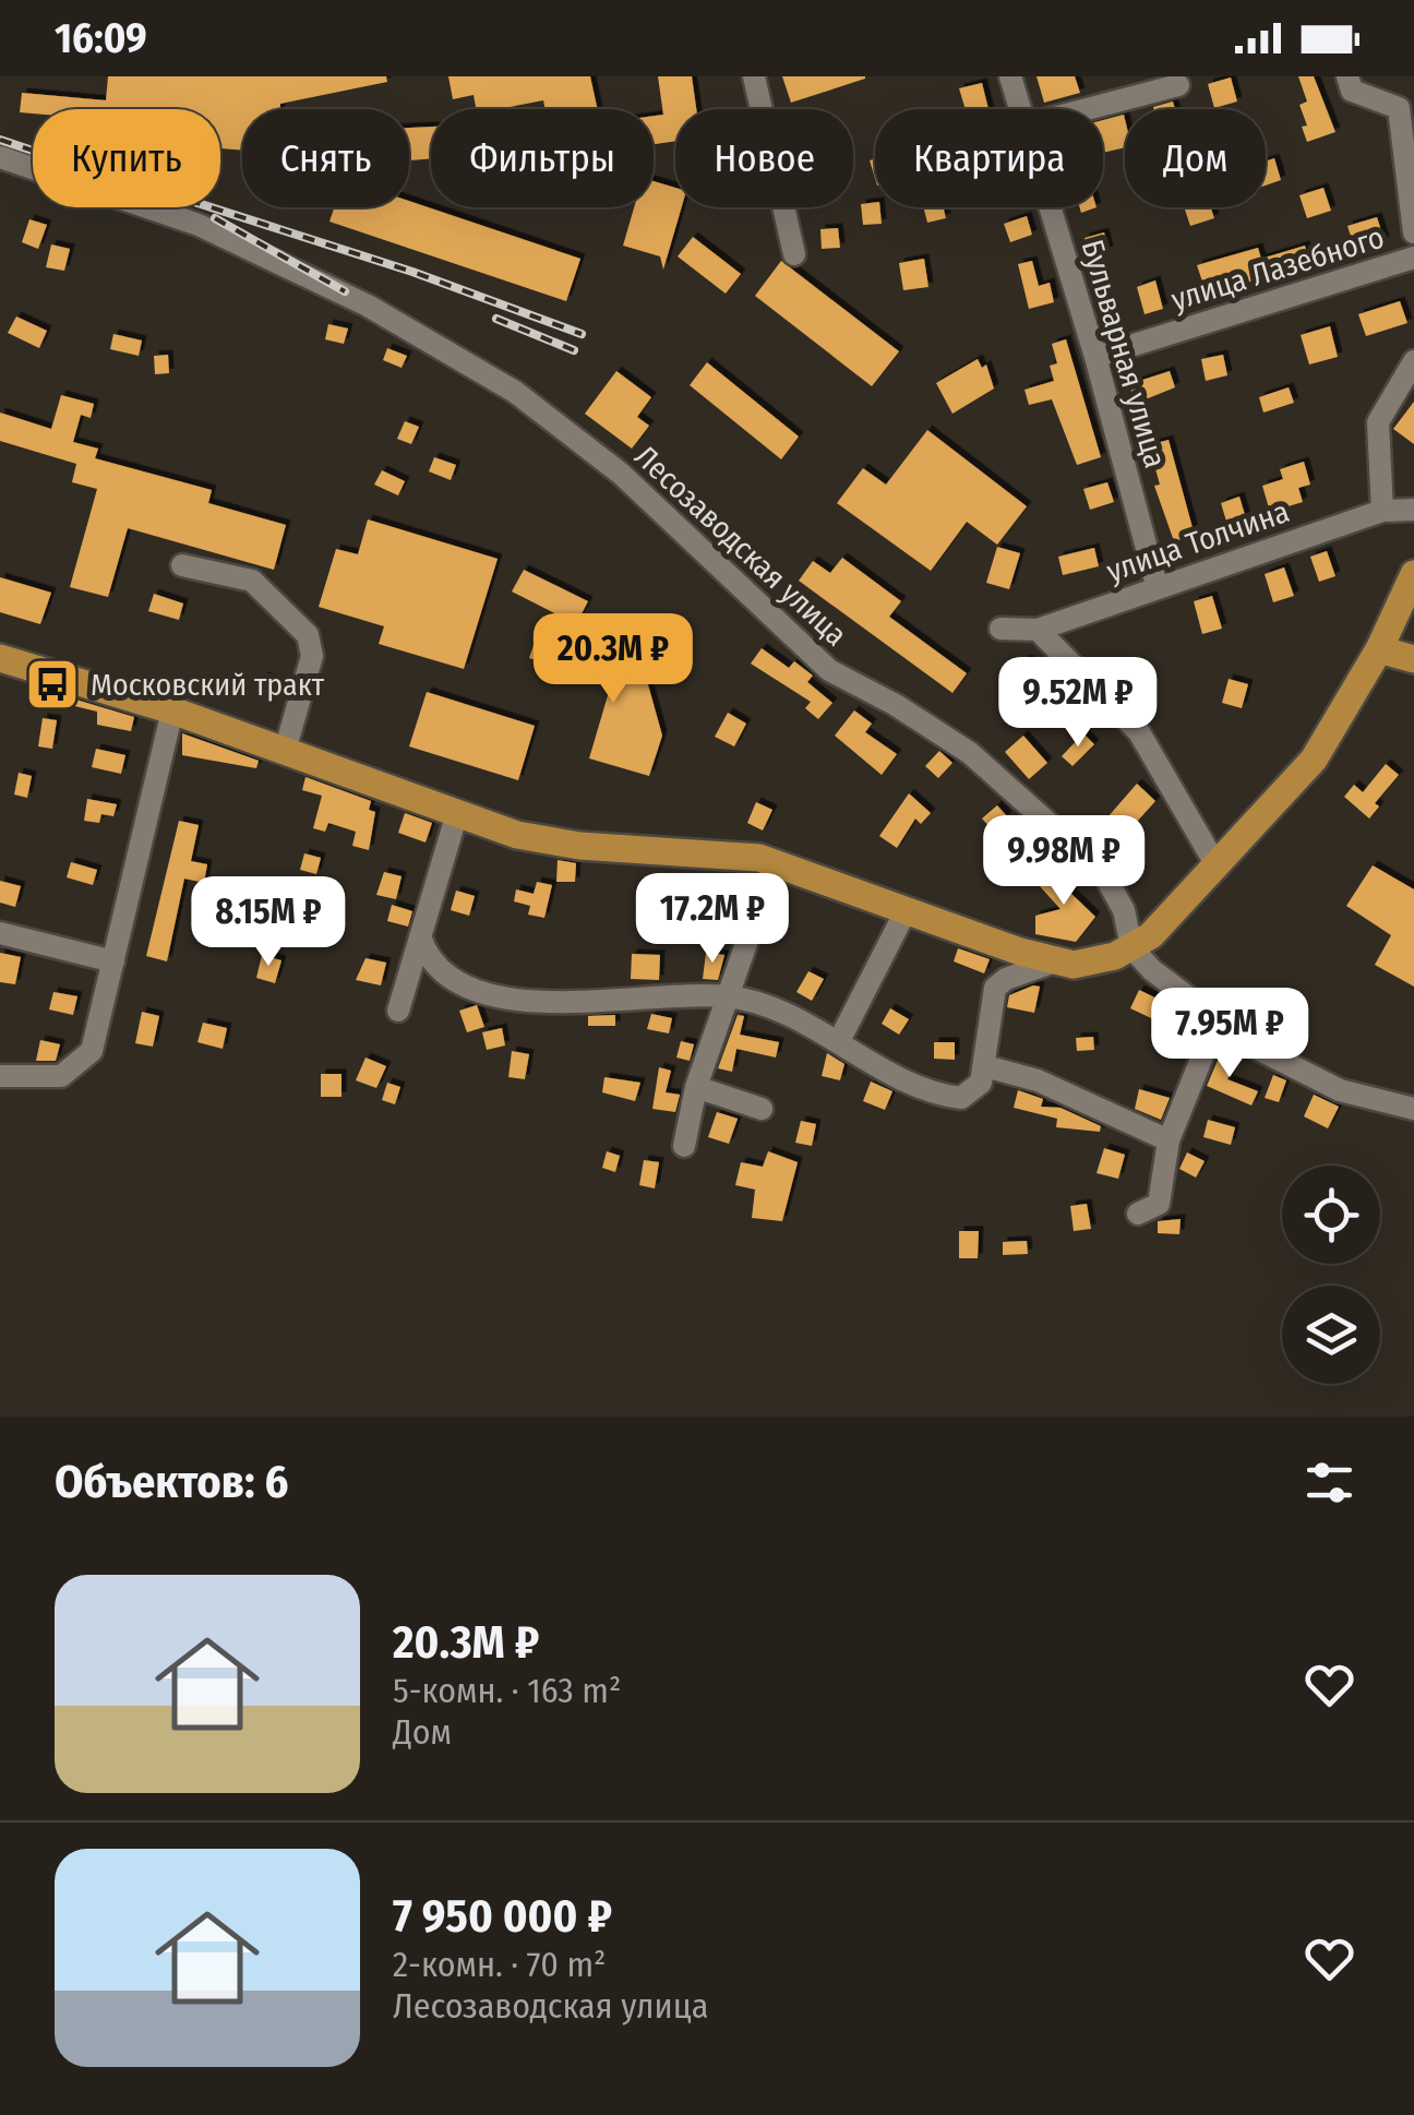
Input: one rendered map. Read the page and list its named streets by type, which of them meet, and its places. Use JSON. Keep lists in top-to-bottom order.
{
  "streets": {
    "street": [
      "улица Лазебного",
      "Бульварная улица",
      "улица Толчина",
      "Лесозаводская улица"
    ]
  },
  "crossings": [
    ["улица Лазебного", "Бульварная улица"],
    ["Бульварная улица", "улица Толчина"]
  ],
  "places": {
    "bus stop": ["Московский тракт"]
  },
  "page": {
    "status": "16:09",
    "chip": [
      "Купить",
      "Снять",
      "Фильтры",
      "Новое",
      "Квартира",
      "Дом"
    ],
    "price": [
      "20.3M ₽",
      "9.52M ₽",
      "9.98M ₽",
      "17.2M ₽",
      "8.15M ₽",
      "7.95M ₽"
    ],
    "heading": "Объектов: 6",
    "list": [
      {
        "name": "20.3M ₽",
        "note": "5-комн. · 163 m² · Дом"
      },
      {
        "name": "7 950 000 ₽",
        "note": "2-комн. · 70 m² · Лесозаводская улица"
      }
    ]
  }
}
